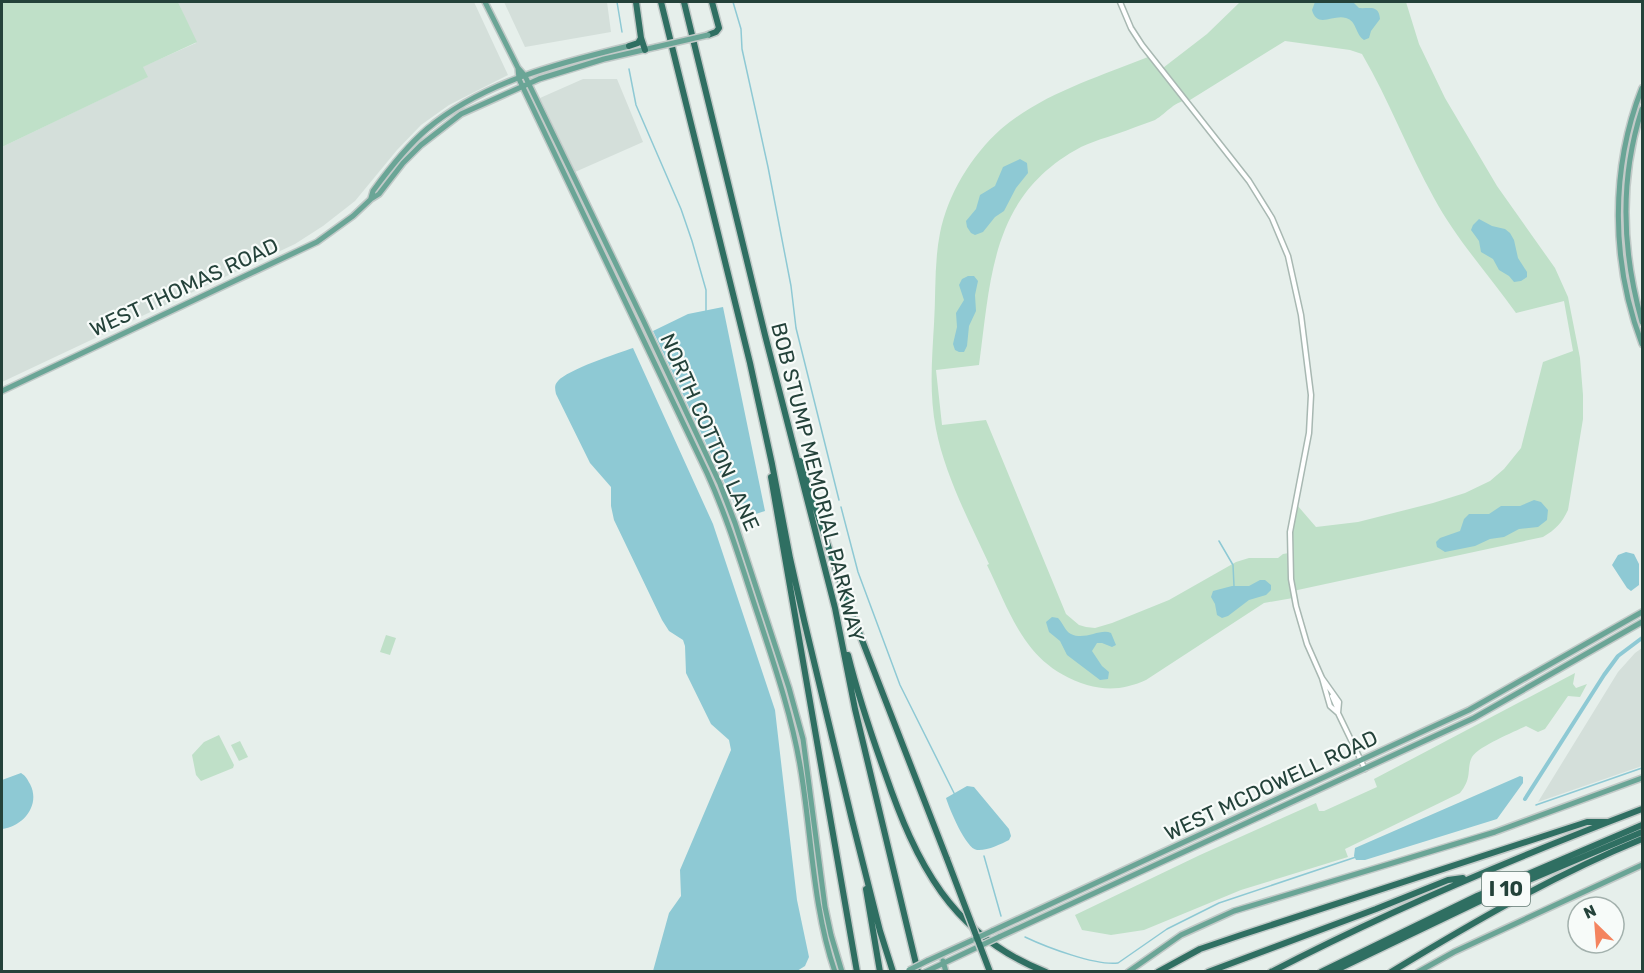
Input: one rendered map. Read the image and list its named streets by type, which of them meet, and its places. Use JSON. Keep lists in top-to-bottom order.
{
  "streets": {
    "highway": ["BOB STUMP MEMORIAL PARKWAY", "I 10"],
    "main road": ["WEST THOMAS ROAD", "NORTH COTTON LANE", "WEST MCDOWELL ROAD"]
  },
  "crossings": [
    ["WEST THOMAS ROAD", "NORTH COTTON LANE"]
  ],
  "north": "top left"
}
